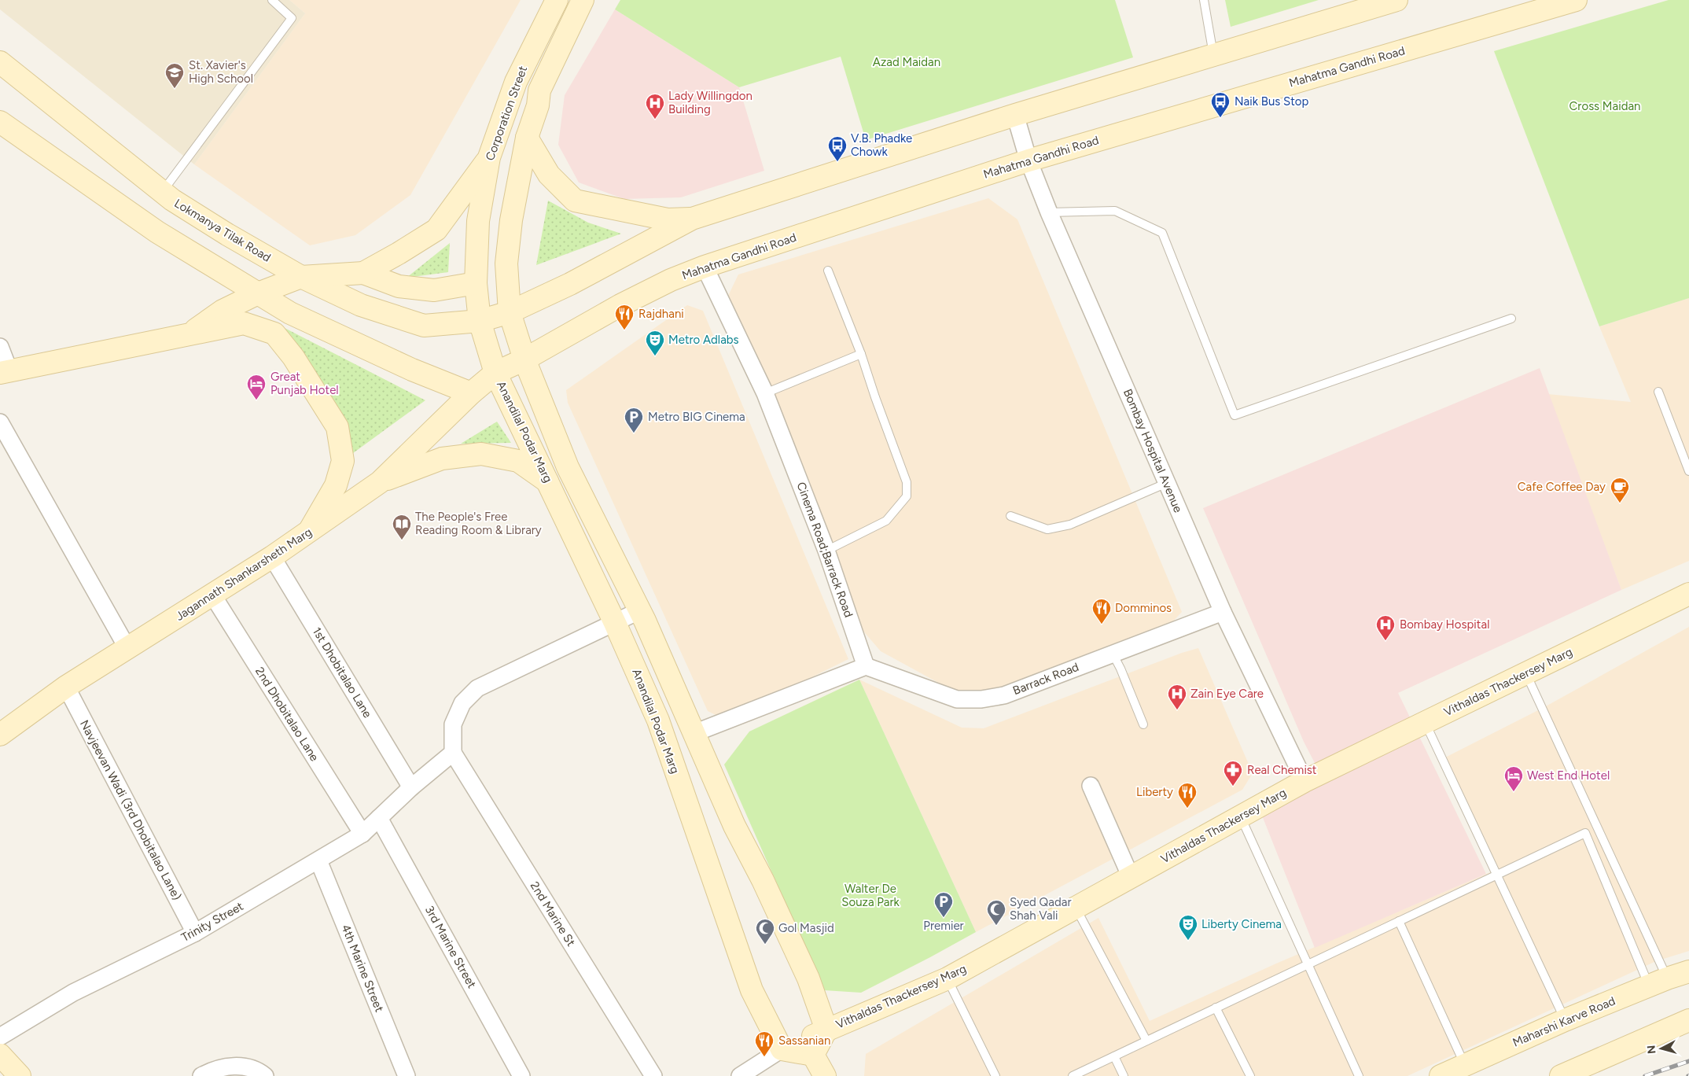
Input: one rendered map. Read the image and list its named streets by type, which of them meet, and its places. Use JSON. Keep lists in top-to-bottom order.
{
  "streets": {
    "main road": [
      "Mahatma Gandhi Road",
      "Corporation Street",
      "Lokmanya Tilak Road",
      "Anandilal Podar Marg",
      "Jagannath Shankarsheth Marg",
      "Vithaldas Thackersey Marg",
      "Maharshi Karve Road"
    ],
    "street": [
      "Bombay Hospital Avenue",
      "Cinema Road;Barrack Road",
      "1st Dhobitalao Lane",
      "Barrack Road",
      "2nd Dhobitalao Lane",
      "Navjeevan Wadi (3rd Dhobitalao Lane)",
      "2nd Marine St",
      "Trinity Street",
      "3rd Marine Street",
      "4th Marine Street"
    ]
  },
  "crossings": [
    ["Mahatma Gandhi Road", "Corporation Street"],
    ["Mahatma Gandhi Road", "Anandilal Podar Marg"],
    ["Mahatma Gandhi Road", "Bombay Hospital Avenue"],
    ["Mahatma Gandhi Road", "Cinema Road;Barrack Road"],
    ["Mahatma Gandhi Road", "Jagannath Shankarsheth Marg"],
    ["Corporation Street", "Lokmanya Tilak Road"],
    ["Corporation Street", "Anandilal Podar Marg"],
    ["Corporation Street", "Jagannath Shankarsheth Marg"],
    ["Anandilal Podar Marg", "Jagannath Shankarsheth Marg"],
    ["Anandilal Podar Marg", "Vithaldas Thackersey Marg"],
    ["Bombay Hospital Avenue", "Barrack Road"],
    ["Bombay Hospital Avenue", "Vithaldas Thackersey Marg"],
    ["Cinema Road;Barrack Road", "Barrack Road"],
    ["Jagannath Shankarsheth Marg", "1st Dhobitalao Lane"],
    ["Jagannath Shankarsheth Marg", "2nd Dhobitalao Lane"],
    ["Jagannath Shankarsheth Marg", "Navjeevan Wadi (3rd Dhobitalao Lane)"],
    ["1st Dhobitalao Lane", "Trinity Street"],
    ["2nd Dhobitalao Lane", "Trinity Street"],
    ["Navjeevan Wadi (3rd Dhobitalao Lane)", "Trinity Street"],
    ["2nd Marine St", "Trinity Street"],
    ["Trinity Street", "3rd Marine Street"],
    ["Trinity Street", "4th Marine Street"]
  ],
  "parks": ["Azad Maidan", "Cross Maidan", "Walter De Souza Park"],
  "places": {
    "school or university": ["St. Xavier's High School"],
    "bus stop": ["Naik Bus Stop", "V.B. Phadke Chowk"],
    "hospital": ["Lady Willingdon Building", "Bombay Hospital", "Zain Eye Care"],
    "restaurant": [
      "Rajdhani",
      "Domminos",
      "Liberty",
      "Sassanian"
    ],
    "theatre": ["Metro Adlabs", "Liberty Cinema"],
    "hotel": ["Great Punjab Hotel", "West End Hotel"],
    "parking": ["Metro BIG Cinema", "Premier"],
    "cafe": ["Cafe Coffee Day"],
    "library": ["The People's Free Reading Room & Library"],
    "pharmacy": ["Real Chemist"],
    "mosque": ["Syed Qadar Shah Vali", "Gol Masjid"]
  },
  "north": "left"
}
